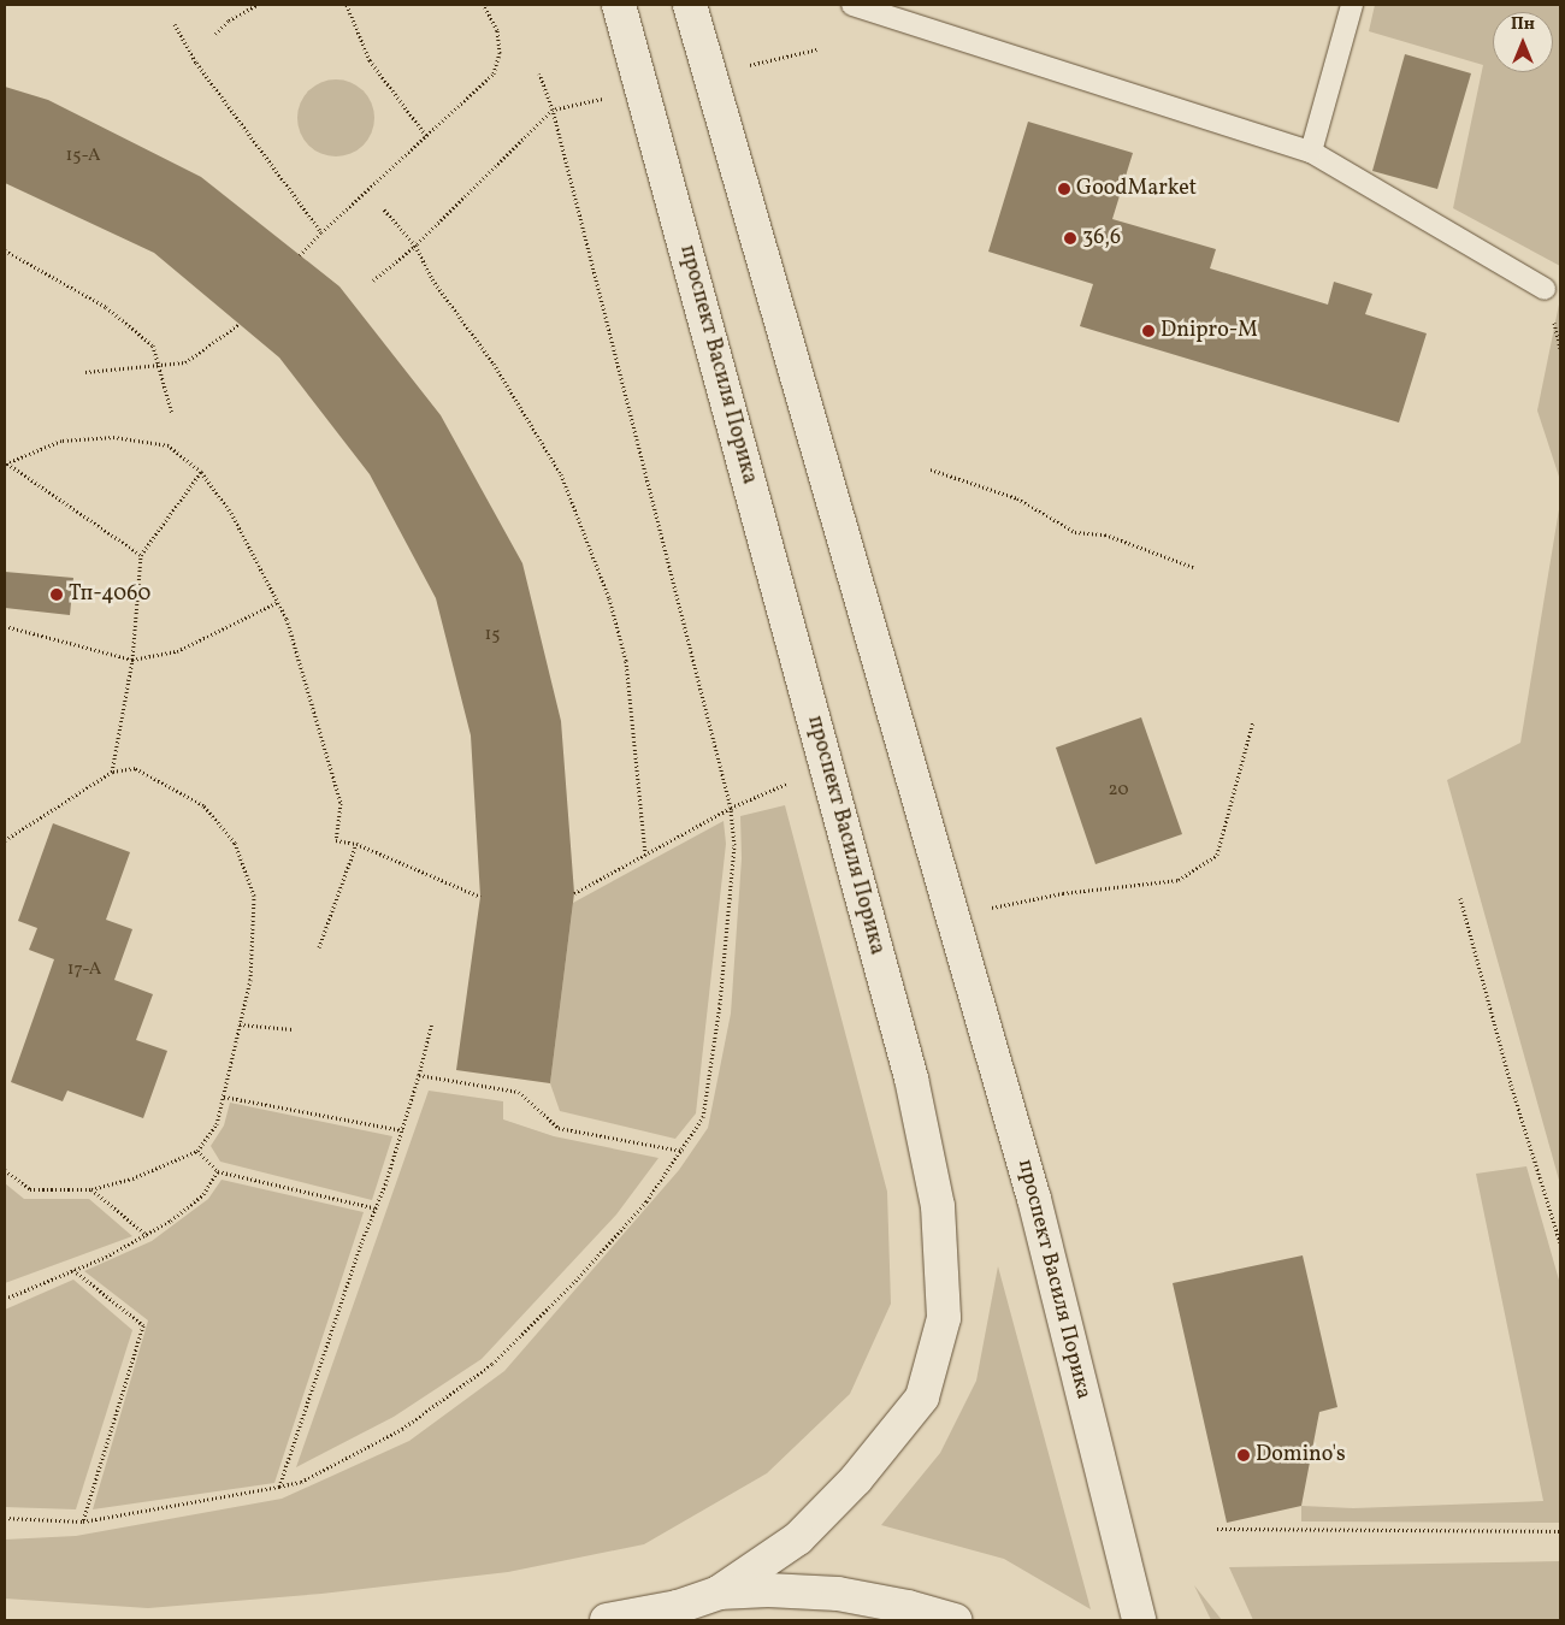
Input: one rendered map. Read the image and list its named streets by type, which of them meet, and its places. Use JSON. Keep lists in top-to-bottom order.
{
  "streets": {
    "street": ["проспект Василя Порика"]
  },
  "places": [
    "GoodMarket",
    "36,6",
    "Dnipro-M",
    "Тп-4060",
    "Domino's"
  ],
  "house_numbers": [
    "15-А",
    "15",
    "20",
    "17-А"
  ],
  "north": "top"
}
